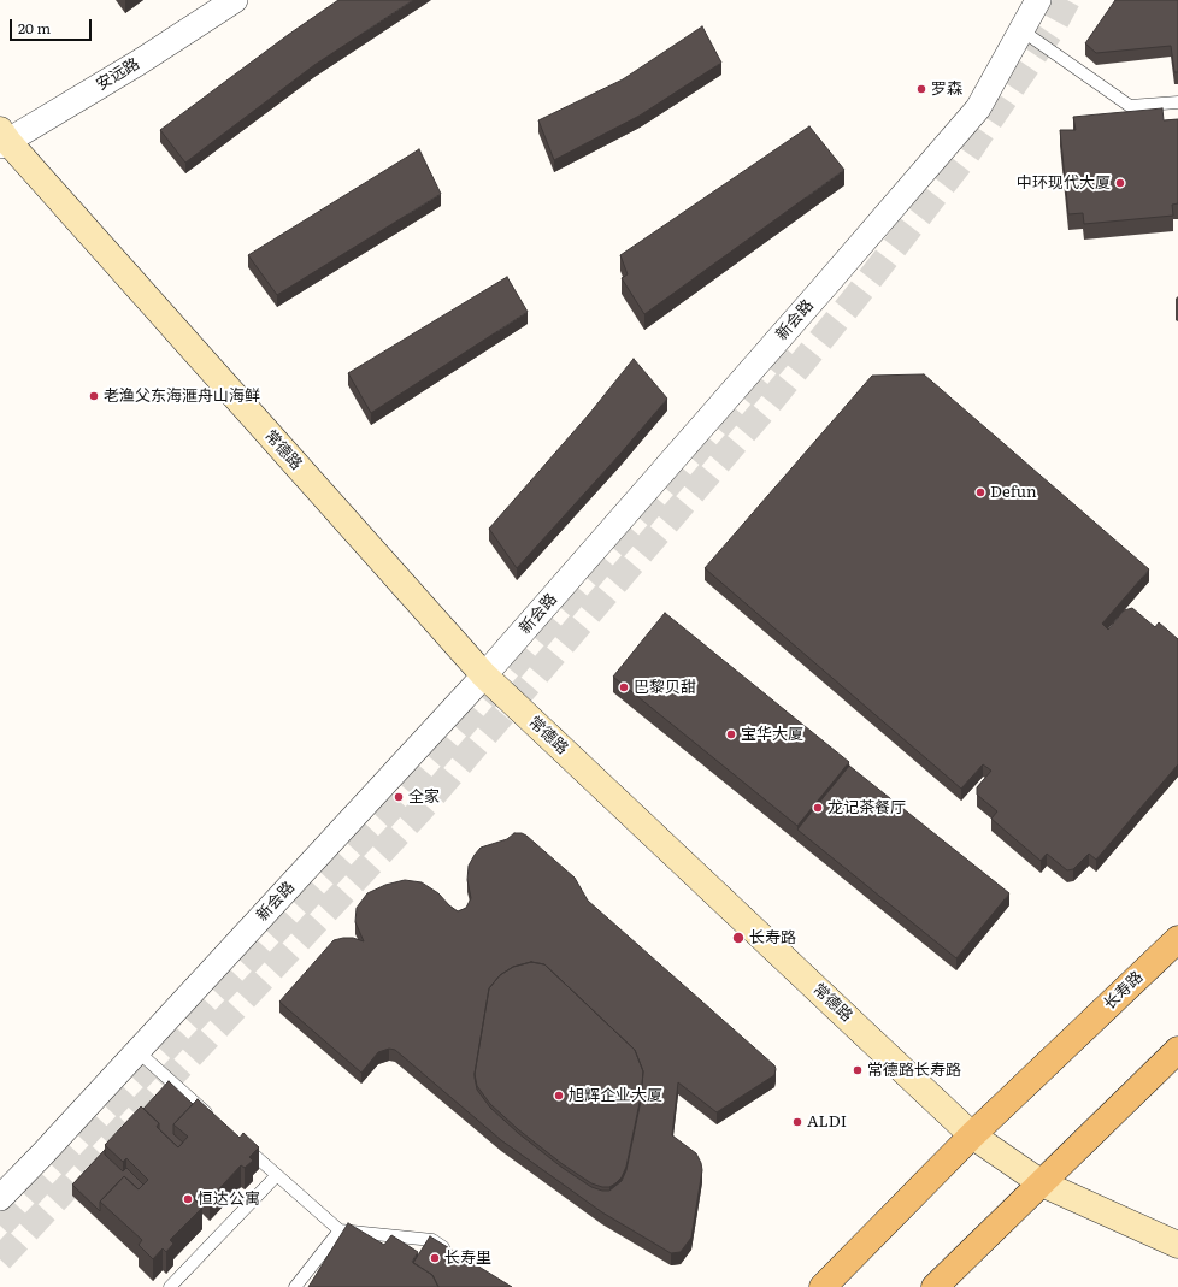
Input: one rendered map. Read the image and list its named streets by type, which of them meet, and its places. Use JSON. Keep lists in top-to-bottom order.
{
  "streets": {
    "main road": ["常德路", "长寿路"],
    "street": ["安远路", "新会路"]
  },
  "crossings": [
    ["安远路", "常德路"],
    ["新会路", "常德路"],
    ["常德路", "长寿路"]
  ],
  "places": [
    "罗森",
    "中环现代大厦",
    "老渔父东海滙舟山海鲜",
    "Defun",
    "巴黎贝甜",
    "宝华大厦",
    "全家",
    "龙记茶餐厅",
    "长寿路",
    "常德路长寿路",
    "旭辉企业大厦",
    "ALDI",
    "恒达公寓",
    "长寿里"
  ],
  "scale_bar": "20 m"
}
